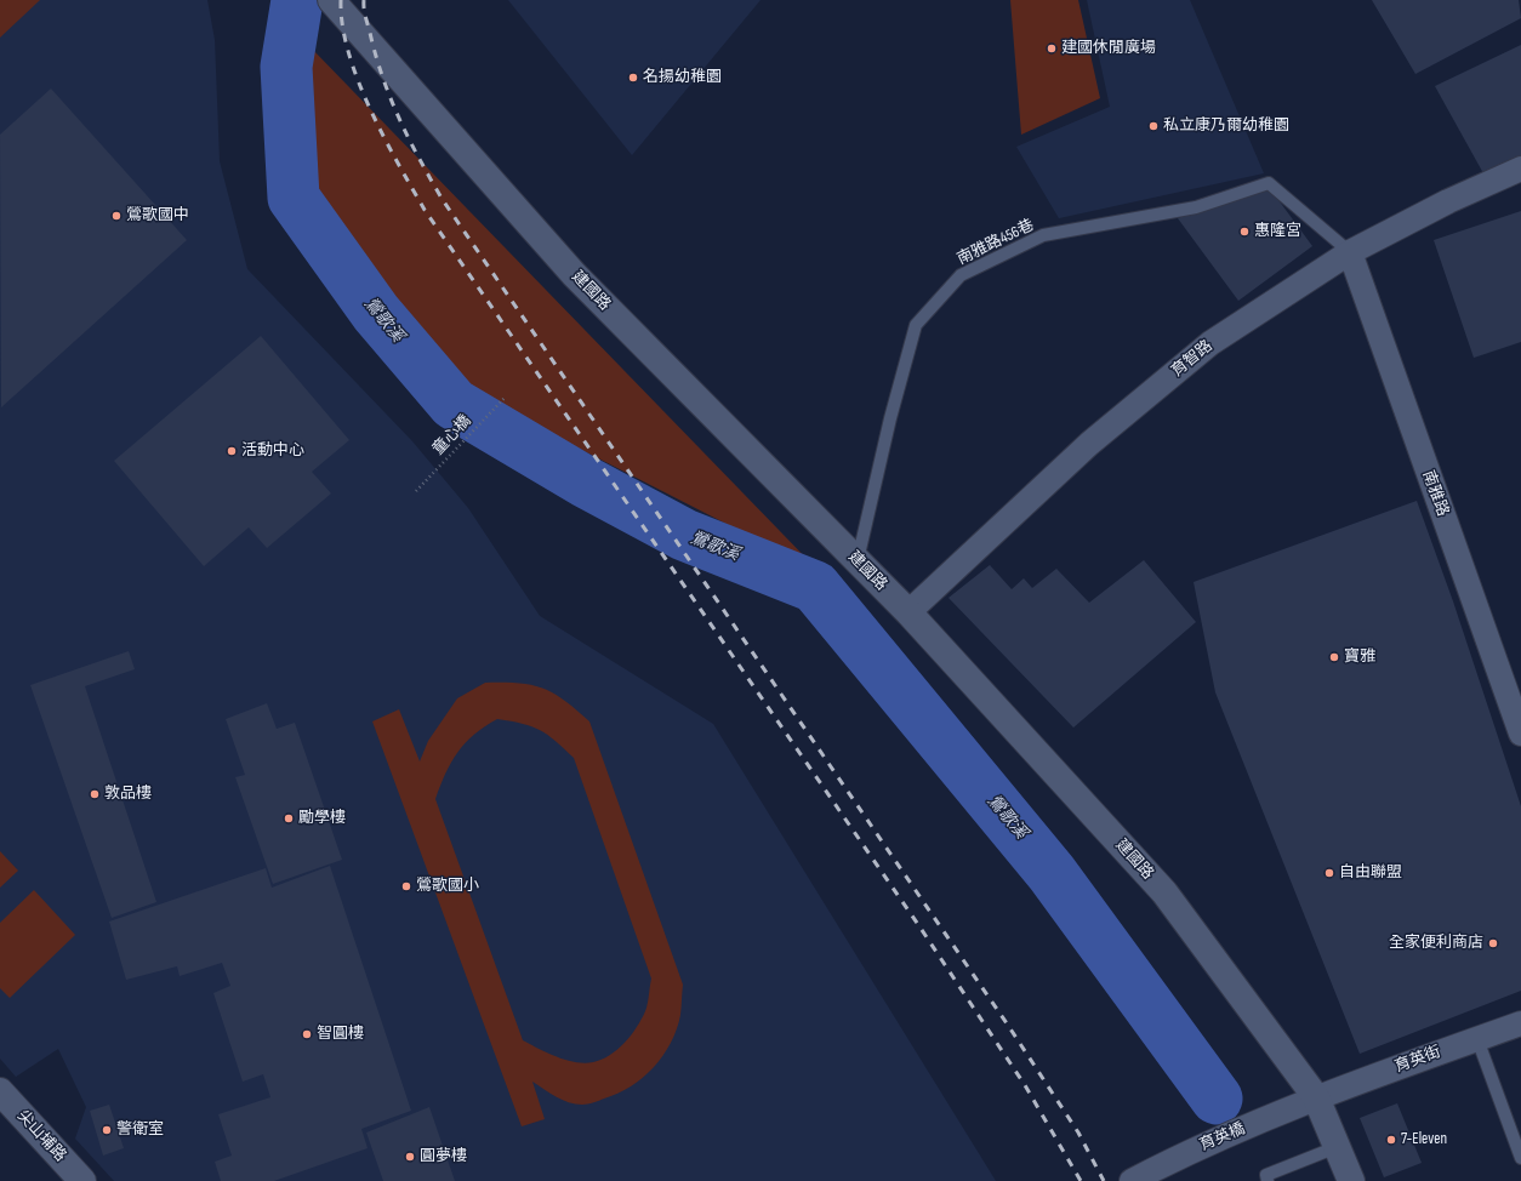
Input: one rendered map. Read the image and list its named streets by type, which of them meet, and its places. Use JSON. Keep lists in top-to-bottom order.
{
  "streets": {
    "street": [
      "建國路",
      "育智路",
      "南雅路",
      "育英街",
      "尖山埔路",
      "育英橋"
    ],
    "lane": ["南雅路456巷"],
    "path": ["童心橋"]
  },
  "crossings": [
    ["南雅路456巷", "建國路"],
    ["南雅路456巷", "育智路"],
    ["南雅路456巷", "南雅路"],
    ["建國路", "育智路"],
    ["建國路", "育英街"],
    ["育智路", "南雅路"],
    ["育英街", "育英橋"]
  ],
  "water": ["鶯歌溪"],
  "places": [
    "建國休閒廣場",
    "名揚幼稚園",
    "私立康乃爾幼稚園",
    "鶯歌國中",
    "惠隆宮",
    "活動中心",
    "寶雅",
    "敦品樓",
    "勵學樓",
    "自由聯盟",
    "鶯歌國小",
    "全家便利商店",
    "智圓樓",
    "警衛室",
    "7-Eleven",
    "圓夢樓"
  ]
}
